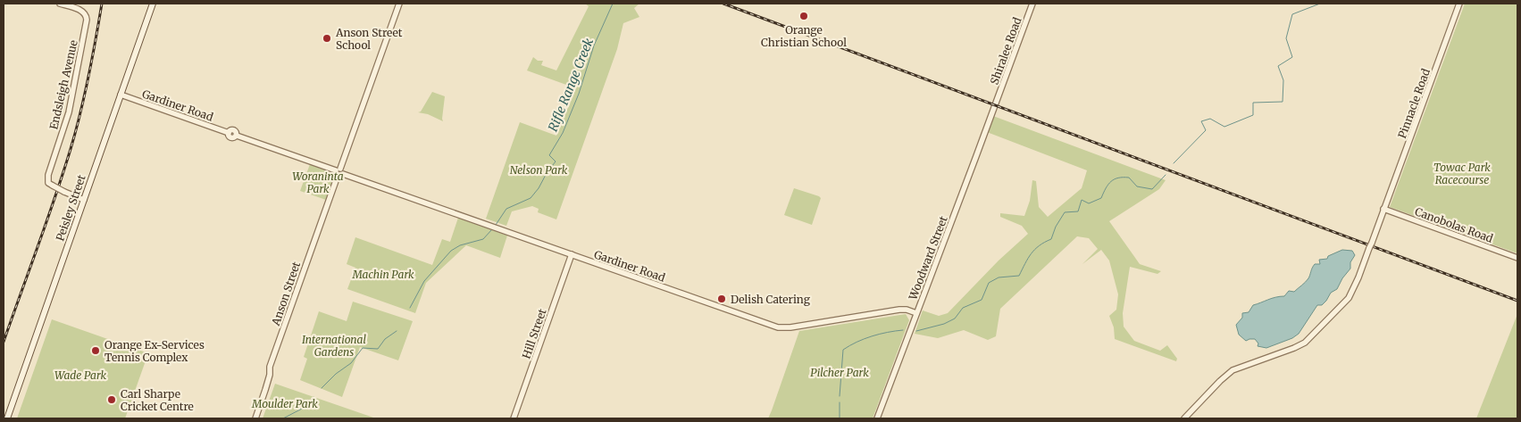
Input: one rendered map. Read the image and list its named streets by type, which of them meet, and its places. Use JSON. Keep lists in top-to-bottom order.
{
  "streets": {
    "main road": ["Peisley Street"],
    "street": [
      "Shiralee Road",
      "Endsleigh Avenue",
      "Pinnacle Road",
      "Gardiner Road",
      "Canobolas Road",
      "Woodward Street",
      "Anson Street",
      "Hill Street"
    ]
  },
  "crossings": [
    ["Shiralee Road", "Woodward Street"],
    ["Endsleigh Avenue", "Peisley Street"],
    ["Pinnacle Road", "Canobolas Road"],
    ["Gardiner Road", "Peisley Street"],
    ["Gardiner Road", "Woodward Street"],
    ["Gardiner Road", "Anson Street"],
    ["Gardiner Road", "Hill Street"]
  ],
  "water": ["Rifle Range Creek"],
  "parks": [
    "Towac Park Racecourse",
    "Nelson Park",
    "Woraninta Park",
    "Machin Park",
    "International Gardens",
    "Pilcher Park",
    "Wade Park",
    "Moulder Park"
  ],
  "places": [
    "Orange Christian School",
    "Anson Street School",
    "Delish Catering",
    "Orange Ex-Services Tennis Complex",
    "Carl Sharpe Cricket Centre"
  ]
}
